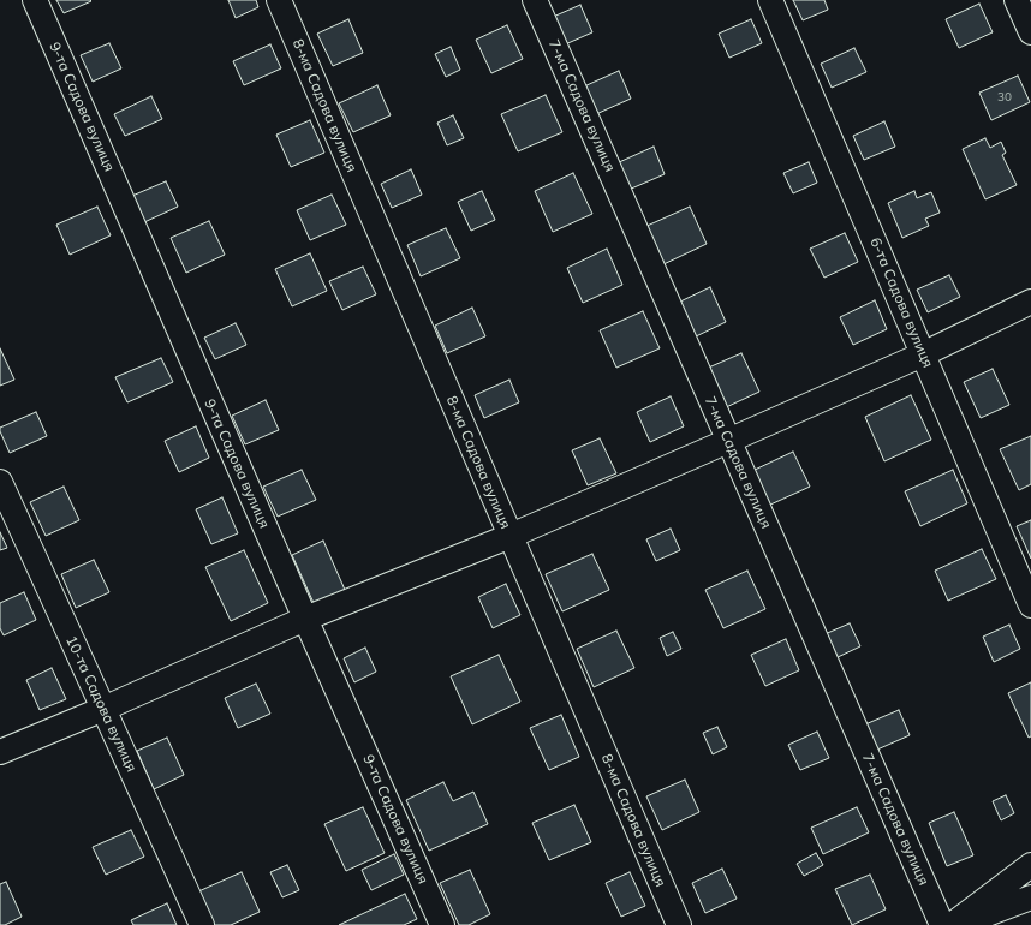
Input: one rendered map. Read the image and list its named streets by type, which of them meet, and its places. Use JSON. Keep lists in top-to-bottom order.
{
  "streets": {
    "street": [
      "8-ма Садова вулиця",
      "7-ма Садова вулиця",
      "9-та Садова вулиця",
      "6-та Садова вулиця",
      "10-та Садова вулиця"
    ]
  },
  "house_numbers": ["30"]
}
